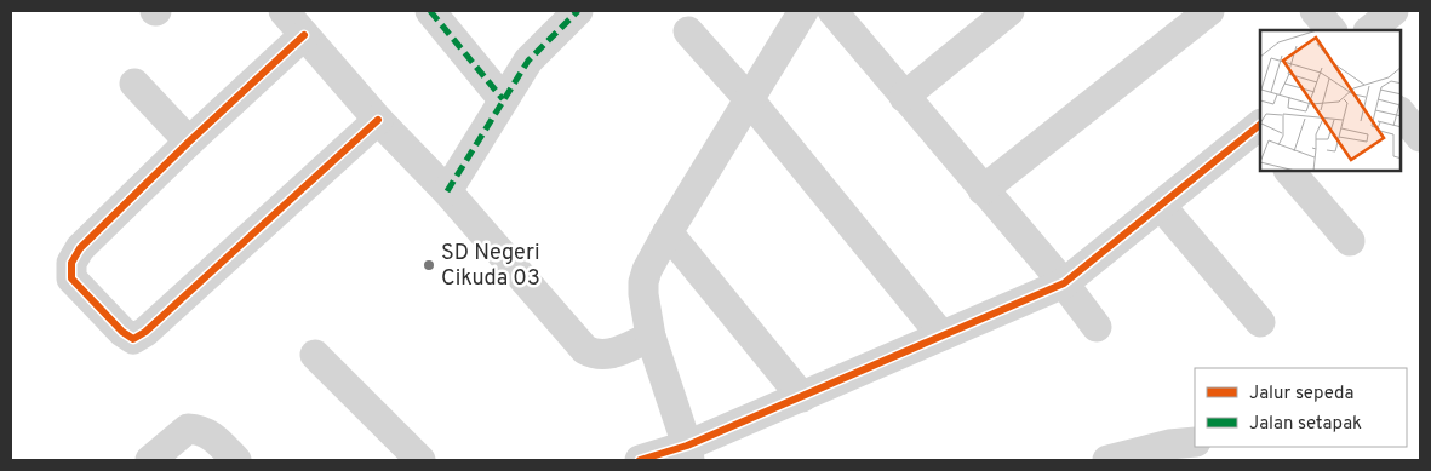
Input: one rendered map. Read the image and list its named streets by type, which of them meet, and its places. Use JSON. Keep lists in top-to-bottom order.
{
  "places": ["SD Negeri Cikuda 03"],
  "legend": ["Jalur sepeda", "Jalan setapak"]
}
